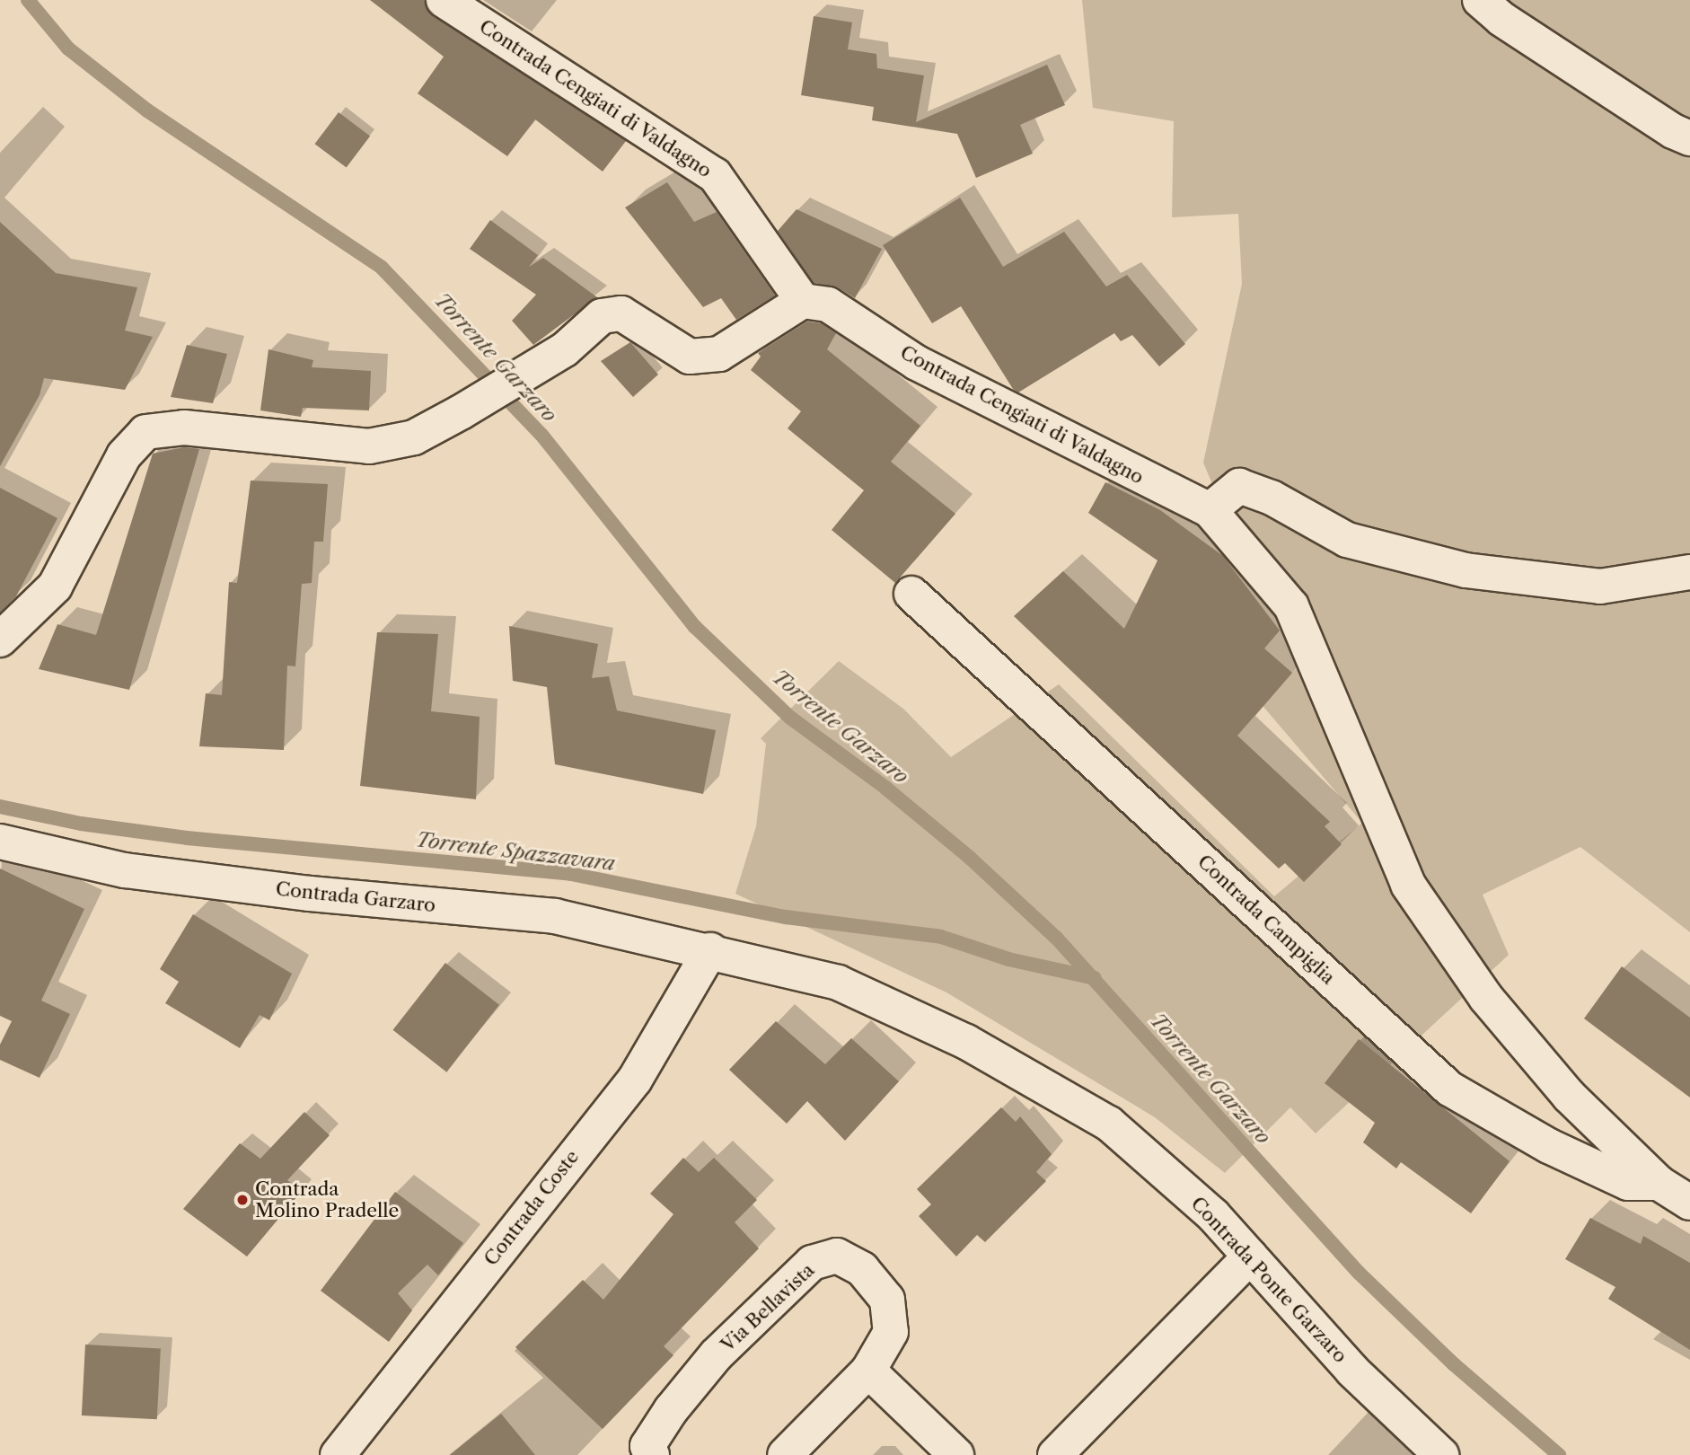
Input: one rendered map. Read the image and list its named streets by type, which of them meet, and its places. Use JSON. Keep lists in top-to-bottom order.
{
  "streets": {
    "street": [
      "Contrada Cengiati di Valdagno",
      "Contrada Garzaro",
      "Contrada Campiglia",
      "Contrada Coste",
      "Contrada Ponte Garzaro",
      "Via Bellavista"
    ]
  },
  "crossings": [
    ["Contrada Garzaro", "Contrada Coste"],
    ["Contrada Garzaro", "Contrada Ponte Garzaro"],
    ["Contrada Coste", "Contrada Ponte Garzaro"]
  ],
  "water": ["Torrente Garzaro", "Torrente Spazzavara"],
  "places": ["Contrada Molino Pradelle"]
}
